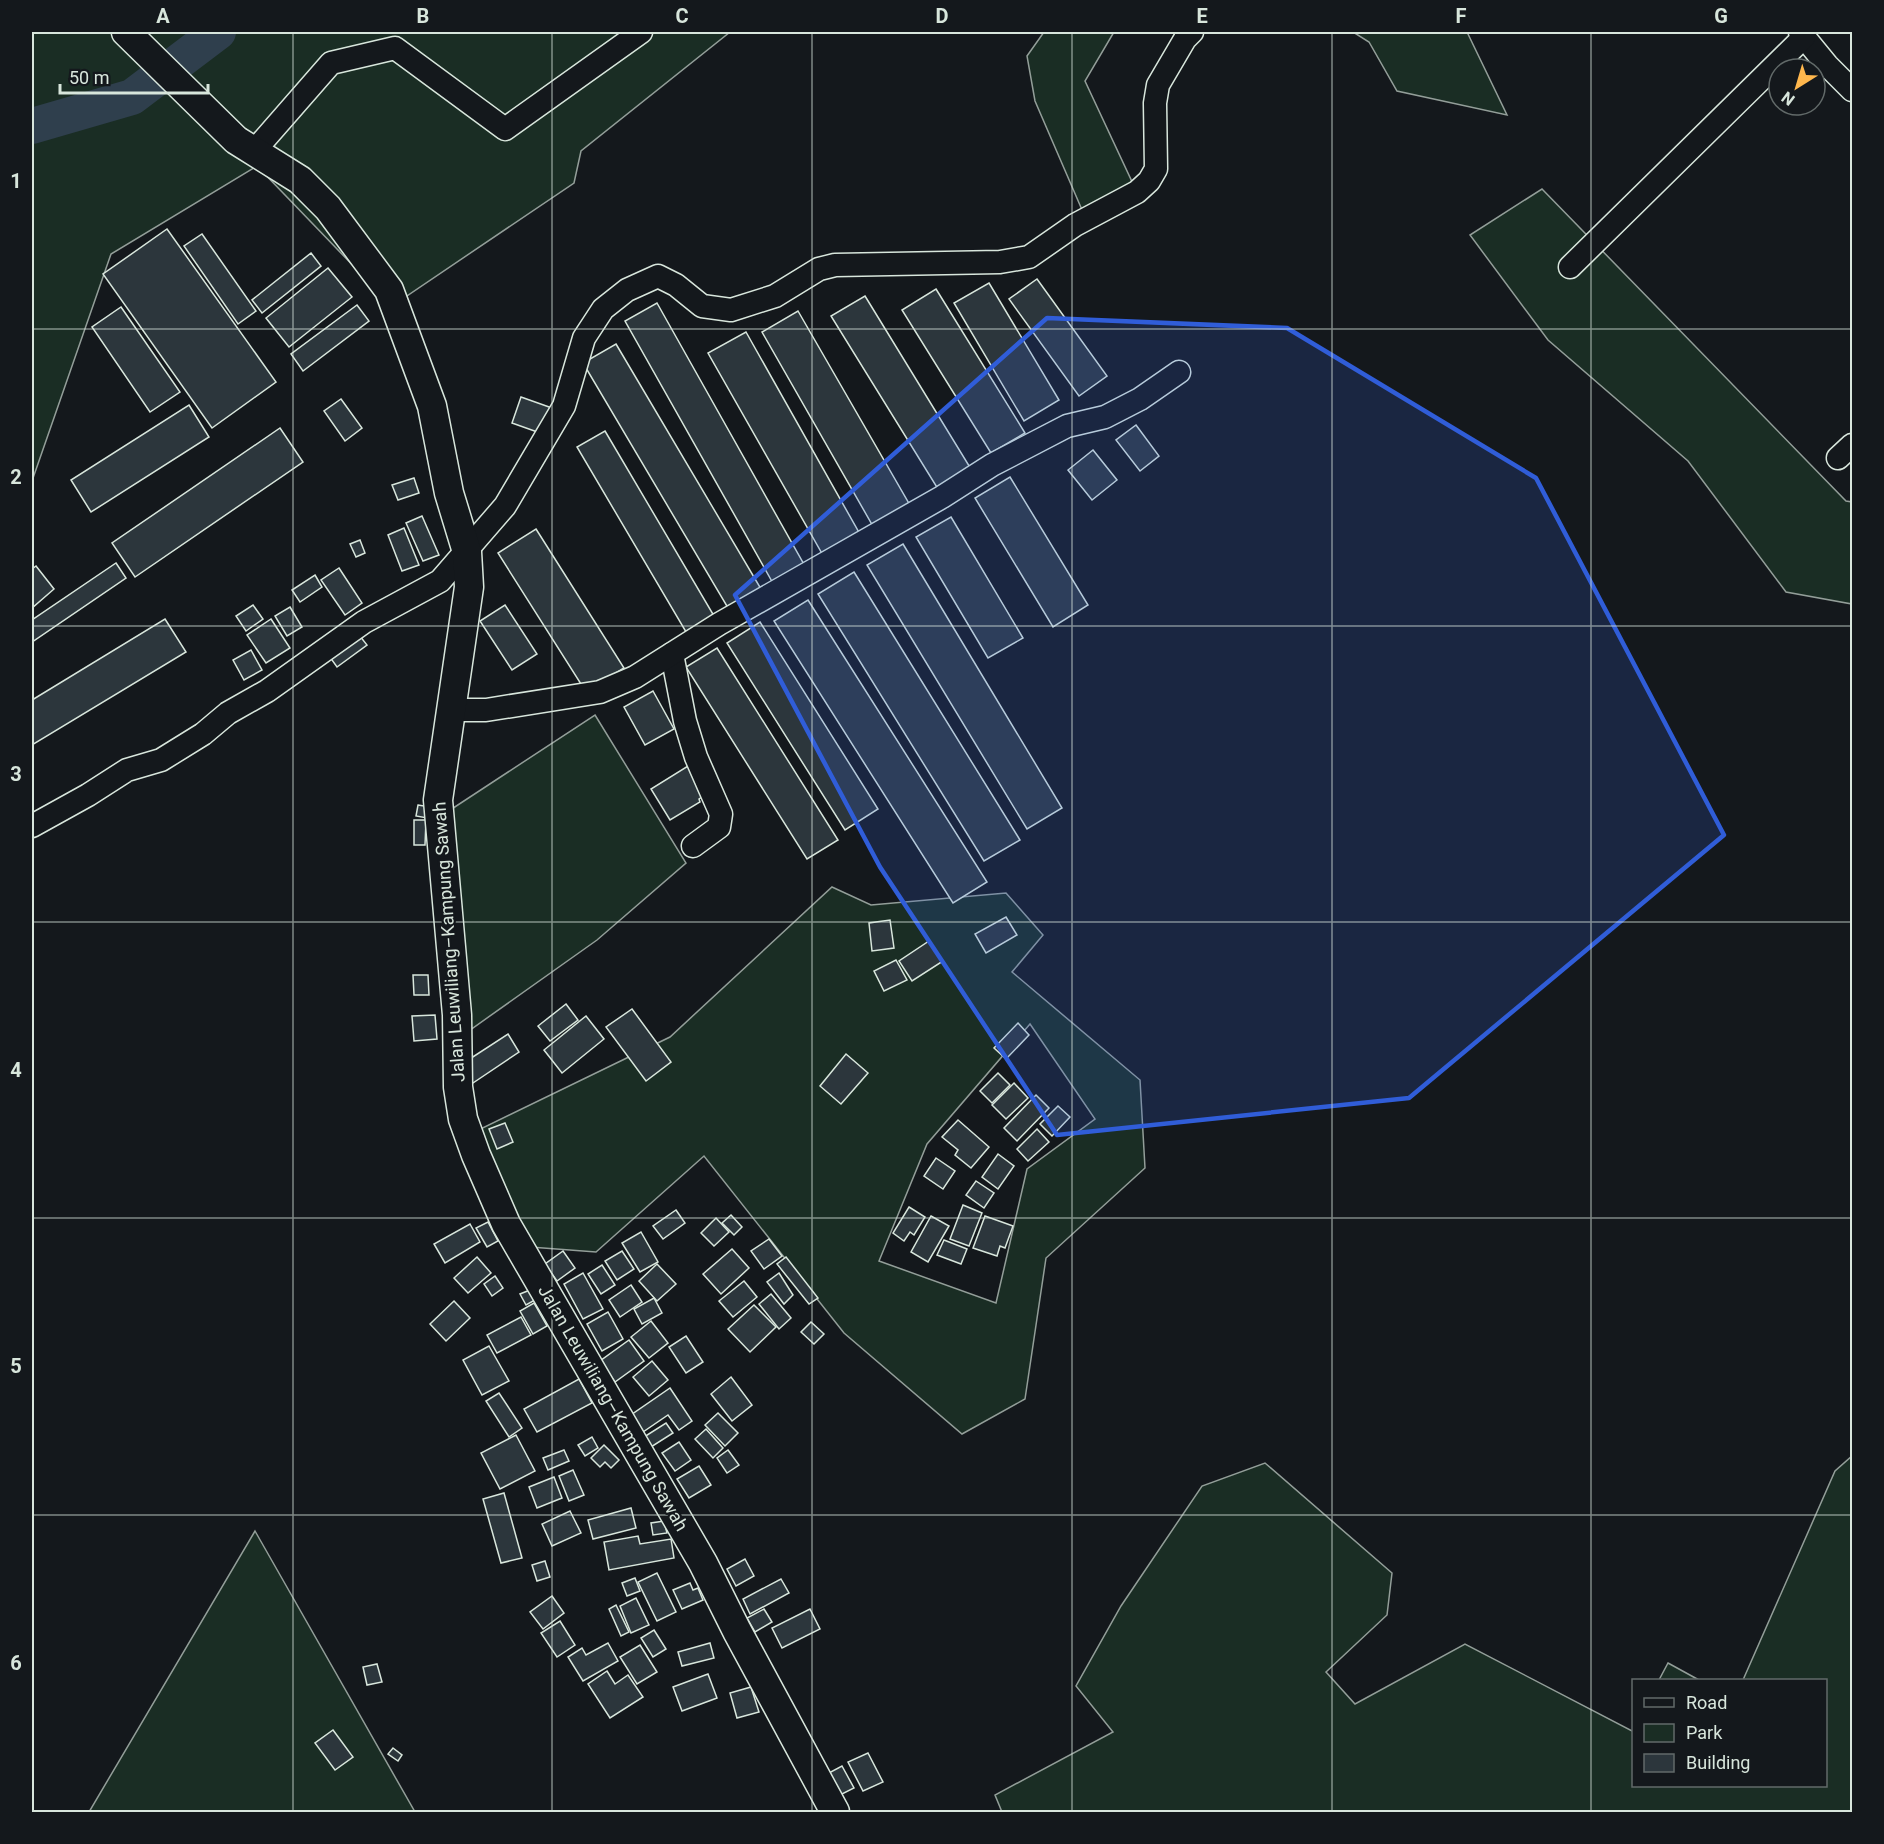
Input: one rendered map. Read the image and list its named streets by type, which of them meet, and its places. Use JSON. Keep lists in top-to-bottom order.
{
  "streets": {
    "main road": ["Jalan Leuwiliang–Kampung Sawah"]
  },
  "legend": ["Road", "Park", "Building"],
  "scale_bar": "50 m",
  "north": "bottom left",
  "grid": {
    "columns": [
      "A",
      "B",
      "C",
      "D",
      "E",
      "F",
      "G"
    ],
    "rows": [
      "1",
      "2",
      "3",
      "4",
      "5",
      "6"
    ]
  }
}
